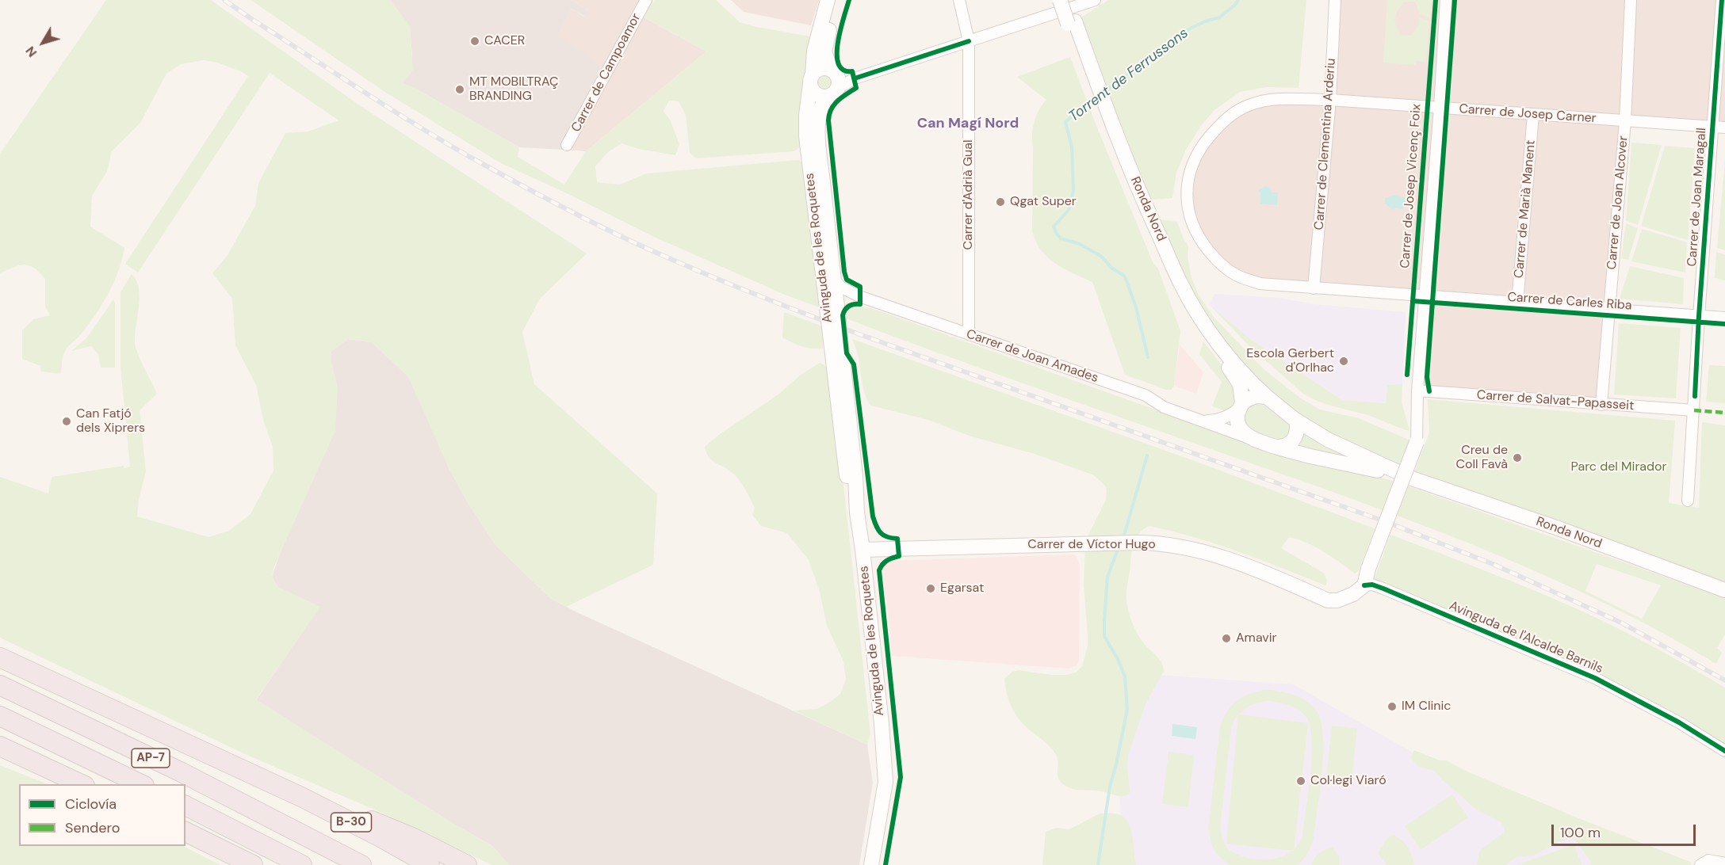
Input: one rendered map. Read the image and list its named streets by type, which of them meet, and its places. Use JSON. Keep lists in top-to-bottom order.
{
  "streets": {
    "highway": ["AP-7", "B-30"],
    "street": [
      "Carrer de Campoamor",
      "Carrer de Josep Carner",
      "Carrer de Clementina Arderiu",
      "Carrer de Josep Vicenç Foix",
      "Carrer d'Adrià Gual",
      "Carrer de Joan Maragall",
      "Carrer de Joan Alcover",
      "Ronda Nord",
      "Carrer de Marià Manent",
      "Avinguda de les Roquetes",
      "Carrer de Carles Riba",
      "Carrer de Joan Amades",
      "Carrer de Salvat-Papasseit",
      "Carrer de Víctor Hugo",
      "Avinguda de l'Alcalde Barnils"
    ]
  },
  "crossings": [
    ["Carrer de Josep Carner", "Carrer de Clementina Arderiu"],
    ["Carrer de Josep Carner", "Carrer de Josep Vicenç Foix"],
    ["Carrer de Josep Carner", "Carrer de Joan Maragall"],
    ["Carrer de Josep Carner", "Carrer de Joan Alcover"],
    ["Carrer de Josep Carner", "Carrer de Marià Manent"],
    ["Carrer de Josep Carner", "Carrer de Carles Riba"],
    ["Carrer de Clementina Arderiu", "Carrer de Carles Riba"],
    ["Carrer de Josep Vicenç Foix", "Carrer de Carles Riba"],
    ["Carrer de Josep Vicenç Foix", "Carrer de Salvat-Papasseit"],
    ["Carrer d'Adrià Gual", "Carrer de Joan Amades"],
    ["Carrer de Joan Maragall", "Carrer de Carles Riba"],
    ["Carrer de Joan Maragall", "Carrer de Salvat-Papasseit"],
    ["Carrer de Joan Alcover", "Carrer de Carles Riba"],
    ["Carrer de Joan Alcover", "Carrer de Salvat-Papasseit"],
    ["Ronda Nord", "Carrer de Joan Amades"],
    ["Carrer de Marià Manent", "Carrer de Carles Riba"],
    ["Avinguda de les Roquetes", "Carrer de Joan Amades"],
    ["Avinguda de les Roquetes", "Carrer de Víctor Hugo"],
    ["Carrer de Víctor Hugo", "Avinguda de l'Alcalde Barnils"]
  ],
  "districts": ["Can Magí Nord"],
  "water": ["Torrent de Ferrussons"],
  "parks": ["Parc del Mirador"],
  "places": [
    "CACER",
    "MT MOBILTRAÇ BRANDING",
    "Qgat Super",
    "Escola Gerbert d'Orlhac",
    "Can Fatjó dels Xiprers",
    "Creu de Coll Favà",
    "Egarsat",
    "Amavir",
    "IM Clinic",
    "Col·legi Viaró"
  ],
  "legend": ["Ciclovía", "Sendero"],
  "scale_bar": "100 m",
  "north": "bottom left"
}
